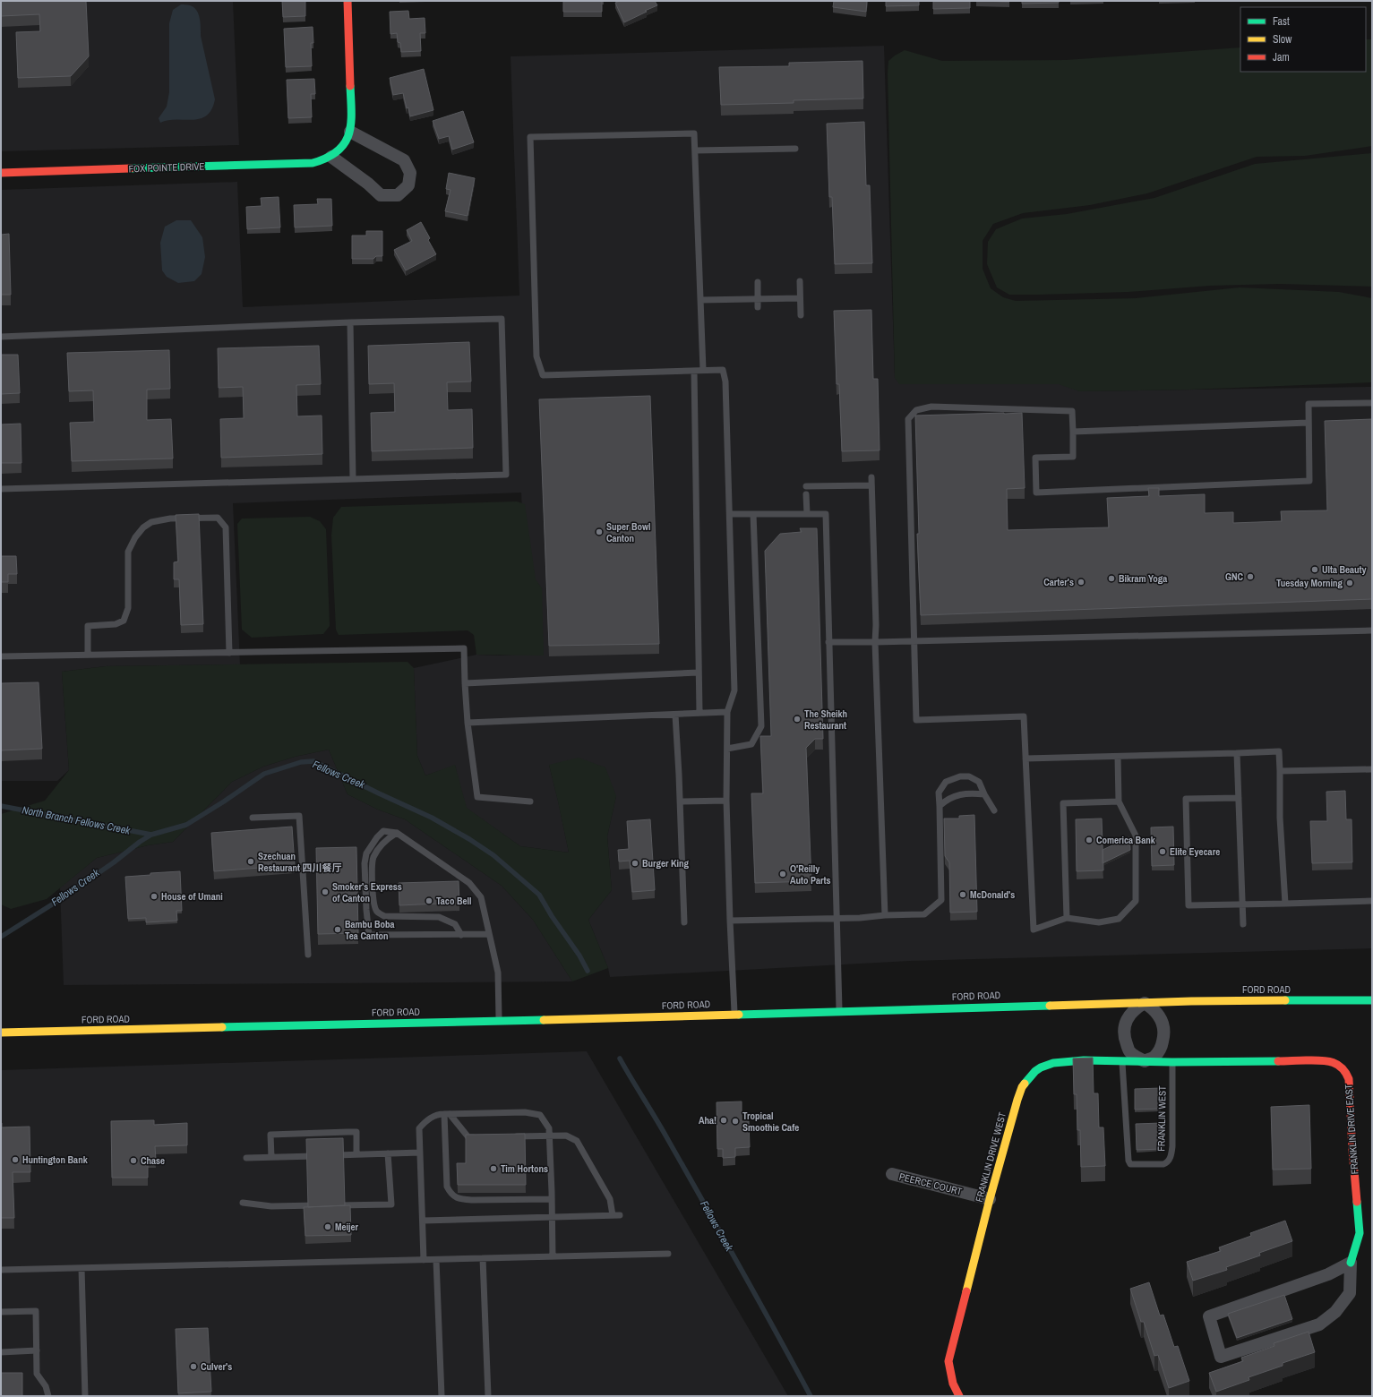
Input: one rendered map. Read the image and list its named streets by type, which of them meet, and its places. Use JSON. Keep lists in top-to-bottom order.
{
  "streets": {
    "main road": [
      "FOX POINTE DRIVE",
      "FORD ROAD",
      "FRANKLIN DRIVE EAST",
      "FRANKLIN DRIVE WEST"
    ],
    "street": ["PEERCE COURT"],
    "lane": ["FRANKLIN WEST"]
  },
  "crossings": [
    ["FORD ROAD", "FRANKLIN DRIVE EAST"],
    ["FORD ROAD", "FRANKLIN DRIVE WEST"],
    ["FRANKLIN WEST", "FRANKLIN DRIVE EAST"],
    ["FRANKLIN WEST", "FRANKLIN DRIVE WEST"],
    ["FRANKLIN DRIVE EAST", "FRANKLIN DRIVE WEST"],
    ["FRANKLIN DRIVE WEST", "PEERCE COURT"]
  ],
  "water": ["Fellows Creek", "North Branch Fellows Creek"],
  "places": [
    "Super Bowl Canton",
    "Ulta Beauty",
    "GNC",
    "Bikram Yoga",
    "Carter's",
    "Tuesday Morning",
    "The Sheikh Restaurant",
    "Comerica Bank",
    "Elite Eyecare",
    "Szechuan Restaurant 四川餐厅",
    "Burger King",
    "O'Reilly Auto Parts",
    "Smoker's Express of Canton",
    "McDonald's",
    "House of Umani",
    "Taco Bell",
    "Bambu Boba Tea Canton",
    "Aha!",
    "Tropical Smoothie Cafe",
    "Huntington Bank",
    "Chase",
    "Tim Hortons",
    "Meijer",
    "Culver's"
  ],
  "legend": ["Fast", "Slow", "Jam"]
}
